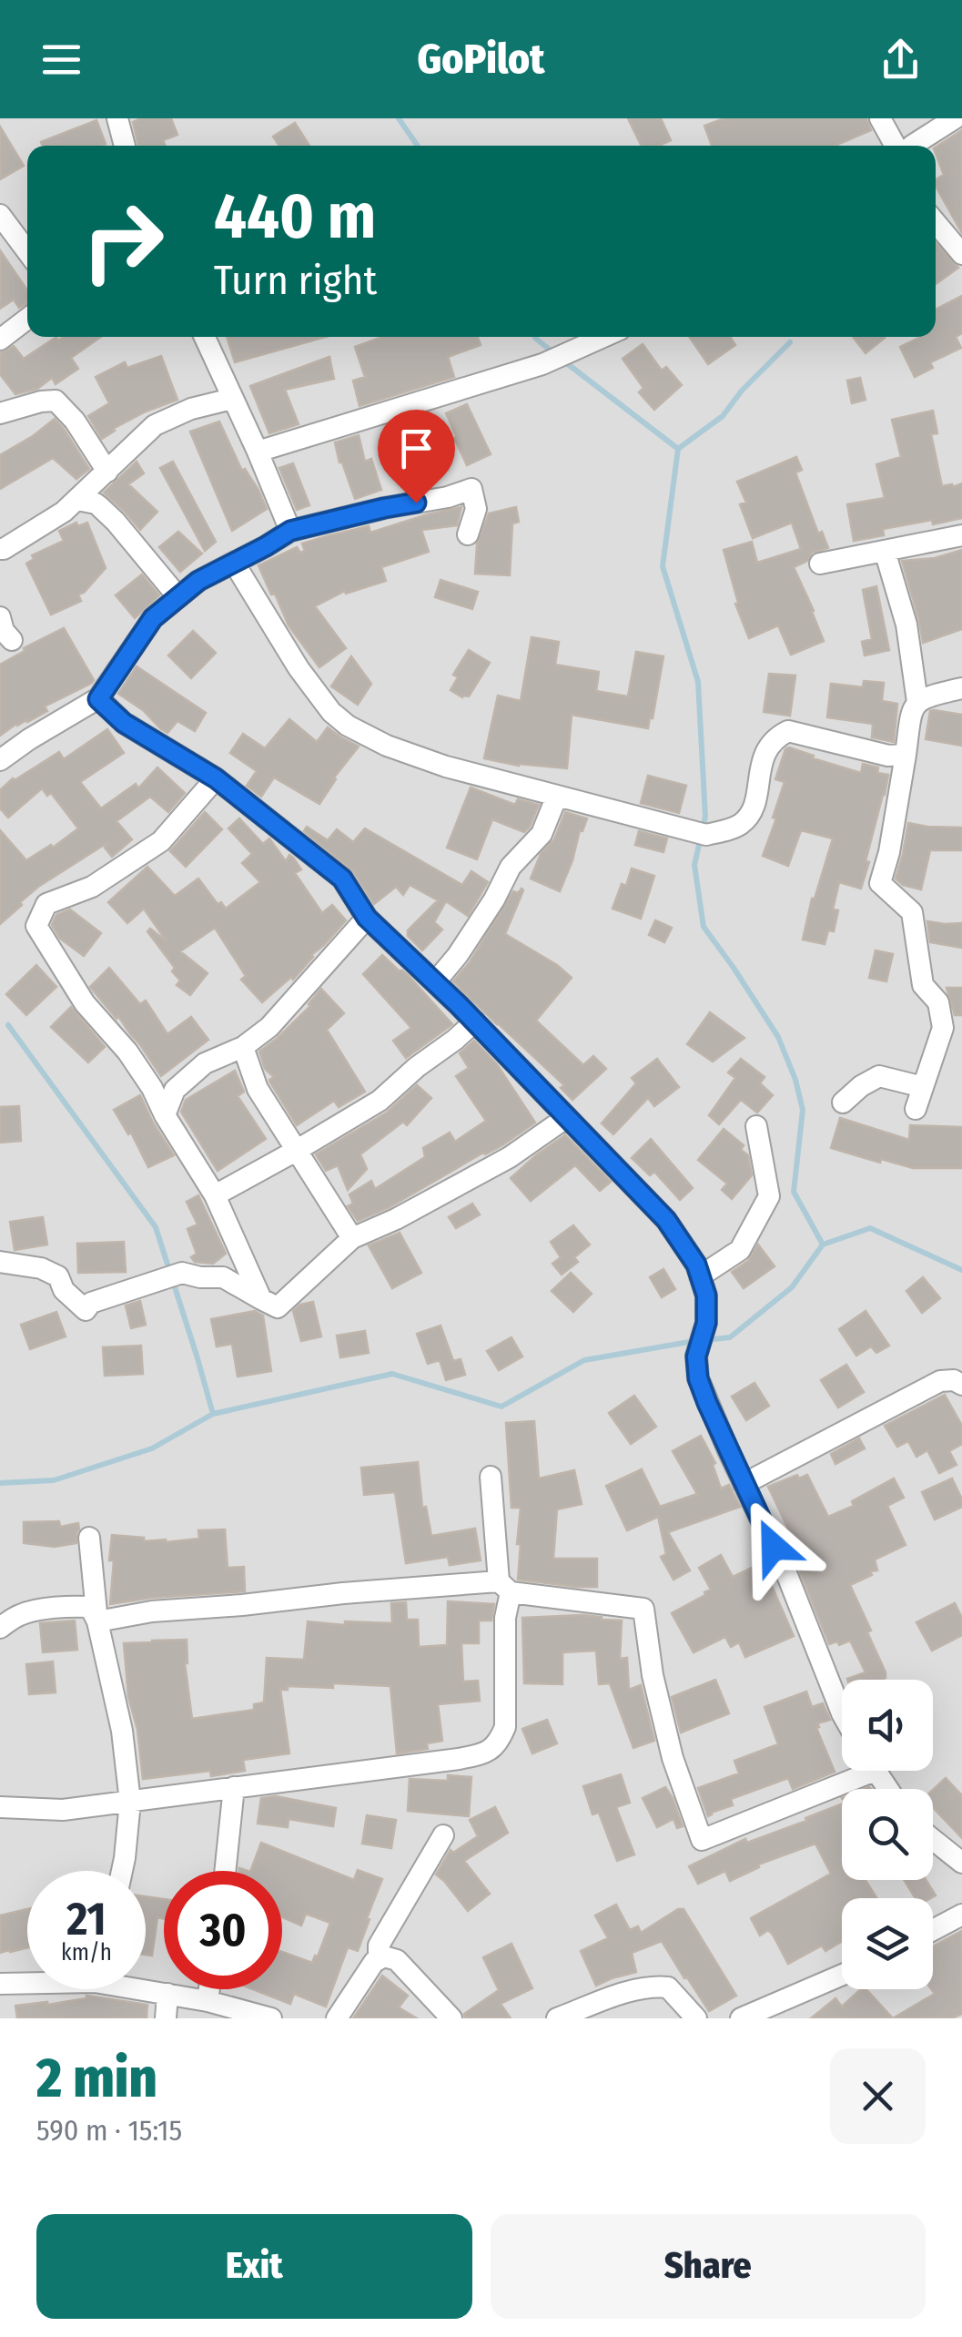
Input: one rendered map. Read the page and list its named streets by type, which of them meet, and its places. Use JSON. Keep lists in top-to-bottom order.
{
  "page": {
    "header": "GoPilot",
    "turn": ["440 m", "Turn right"],
    "speed": "21 km/h",
    "limit": "30",
    "heading": ["2 min", "590 m · 15:15"],
    "buttons": ["Exit", "Share"]
  }
}
